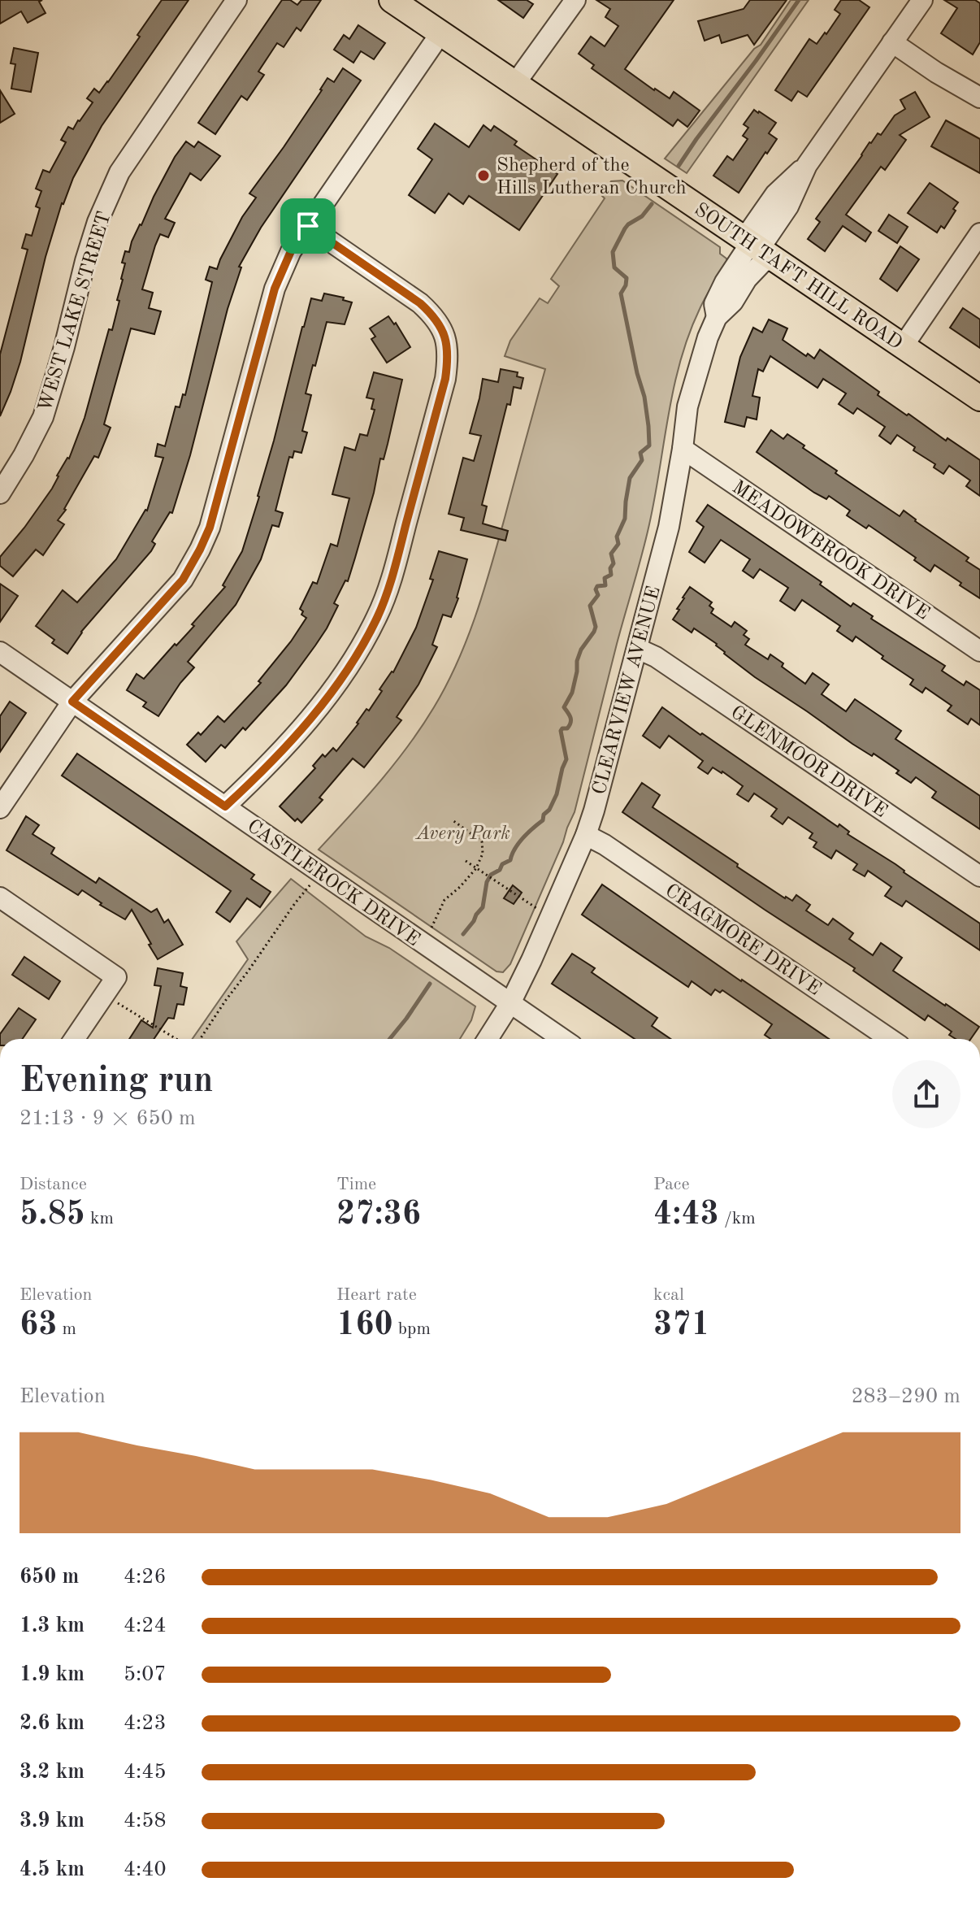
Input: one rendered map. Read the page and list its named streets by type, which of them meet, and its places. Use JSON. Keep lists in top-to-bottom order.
{
  "streets": {
    "main road": ["SOUTH TAFT HILL ROAD"],
    "street": [
      "WEST LAKE STREET",
      "MEADOWBROOK DRIVE",
      "CLEARVIEW AVENUE",
      "GLENMOOR DRIVE",
      "CASTLEROCK DRIVE",
      "CRAGMORE DRIVE"
    ]
  },
  "crossings": [
    ["SOUTH TAFT HILL ROAD", "CLEARVIEW AVENUE"],
    ["MEADOWBROOK DRIVE", "CLEARVIEW AVENUE"],
    ["CLEARVIEW AVENUE", "GLENMOOR DRIVE"],
    ["CLEARVIEW AVENUE", "CASTLEROCK DRIVE"],
    ["CLEARVIEW AVENUE", "CRAGMORE DRIVE"]
  ],
  "parks": ["Avery Park"],
  "places": ["Shepherd of the Hills Lutheran Church"],
  "page": {
    "heading": ["Evening run", "21:13 · 9 × 650 m"],
    "stats": [
      ["Distance", "5.85 km"],
      ["Time", "27:36"],
      ["Pace", "4:43 /km"],
      ["Elevation", "63 m"],
      ["Heart rate", "160 bpm"],
      ["kcal", "371"]
    ],
    "chart": ["Elevation", "283–290 m"],
    "list": [
      {
        "name": "650 m",
        "note": "4:26"
      },
      {
        "name": "1.3 km",
        "note": "4:24"
      },
      {
        "name": "1.9 km",
        "note": "5:07"
      },
      {
        "name": "2.6 km",
        "note": "4:23"
      },
      {
        "name": "3.2 km",
        "note": "4:45"
      },
      {
        "name": "3.9 km",
        "note": "4:58"
      },
      {
        "name": "4.5 km",
        "note": "4:40"
      }
    ]
  }
}
